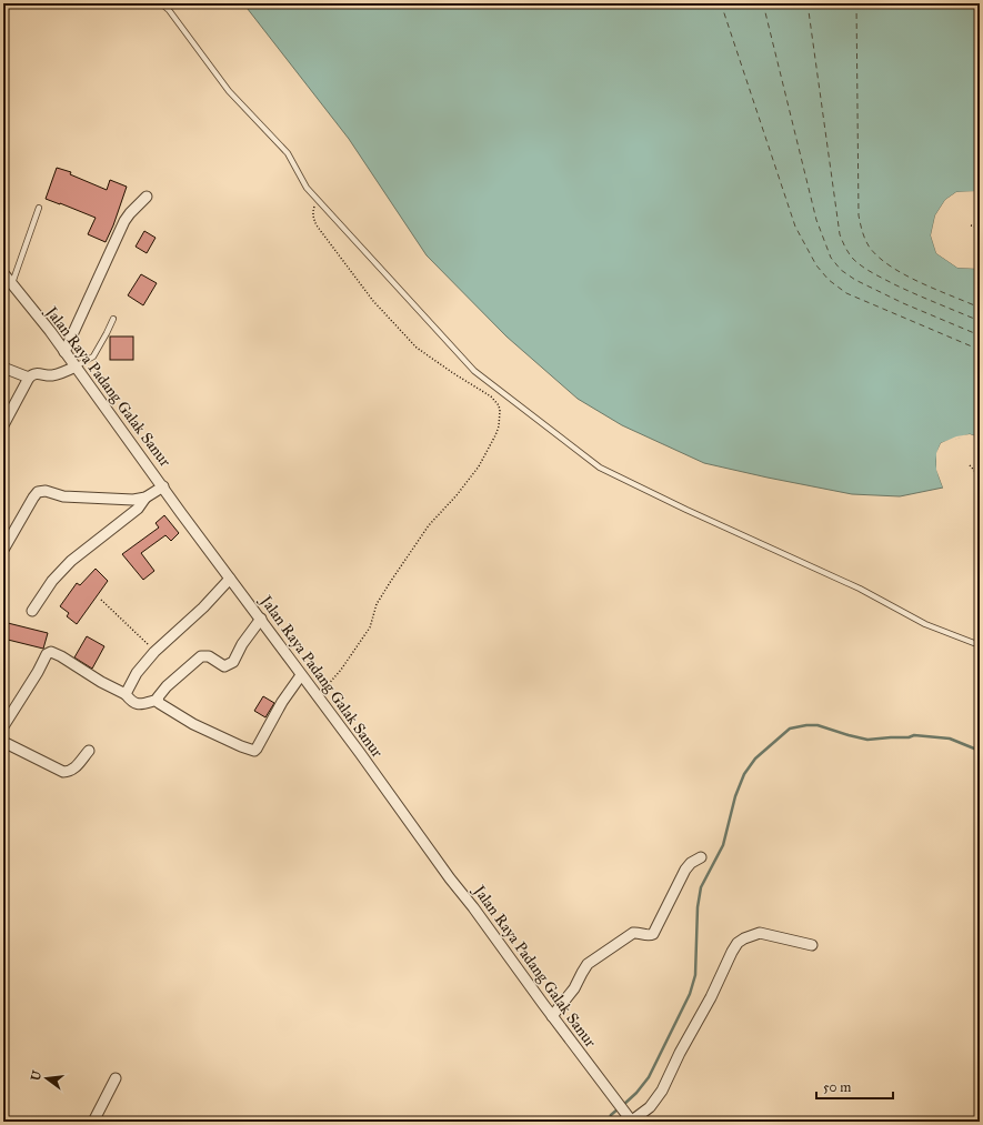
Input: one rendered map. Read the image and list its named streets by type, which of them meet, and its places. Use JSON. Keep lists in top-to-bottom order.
{
  "streets": {
    "street": ["Jalan Raya Padang Galak Sanur"]
  },
  "scale_bar": "50 m",
  "north": "left"
}
